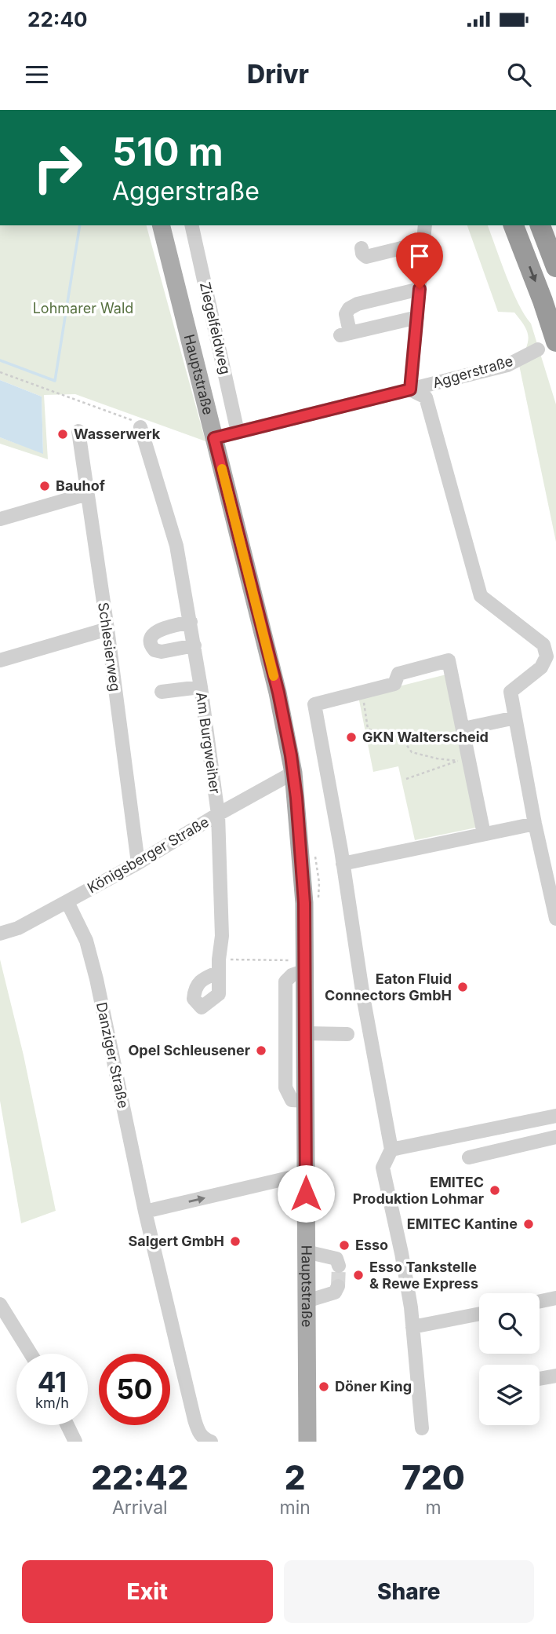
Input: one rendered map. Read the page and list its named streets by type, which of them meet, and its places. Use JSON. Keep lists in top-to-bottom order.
{
  "streets": {
    "main road": ["Hauptstraße"],
    "street": [
      "Ziegelfeldweg",
      "Aggerstraße",
      "Schlesierweg",
      "Am Burgweiher",
      "Königsberger Straße",
      "Danziger Straße"
    ]
  },
  "crossings": [
    ["Ziegelfeldweg", "Aggerstraße"],
    ["Aggerstraße", "Hauptstraße"],
    ["Hauptstraße", "Königsberger Straße"],
    ["Schlesierweg", "Königsberger Straße"],
    ["Am Burgweiher", "Königsberger Straße"],
    ["Königsberger Straße", "Danziger Straße"]
  ],
  "parks": ["Lohmarer Wald"],
  "places": [
    "Wasserwerk",
    "Bauhof",
    "GKN Walterscheid",
    "Eaton Fluid Connectors GmbH",
    "Opel Schleusener",
    "EMITEC Produktion Lohmar",
    "EMITEC Kantine",
    "Salgert GmbH",
    "Esso",
    "Esso Tankstelle & Rewe Express",
    "Döner King"
  ],
  "page": {
    "status": "22:40",
    "header": "Drivr",
    "turn": ["510 m", "Aggerstraße"],
    "speed": "41 km/h",
    "limit": "50",
    "eta": [
      "22:42",
      "Arrival",
      "2",
      "min",
      "720",
      "m"
    ],
    "buttons": ["Exit", "Share"]
  }
}
